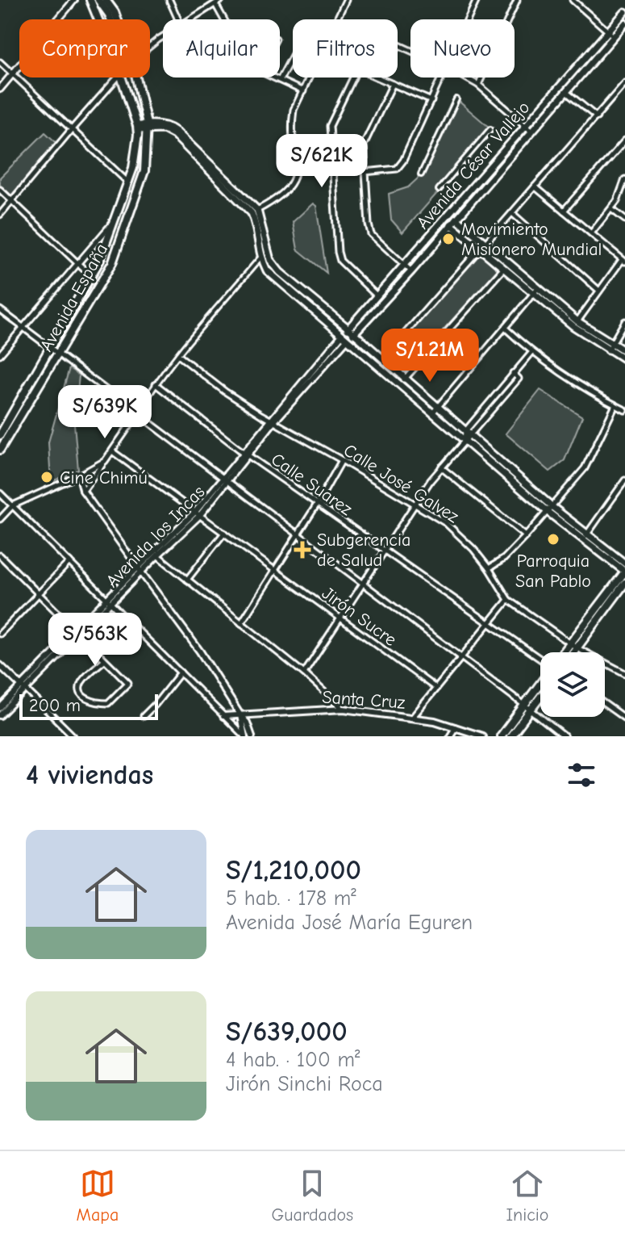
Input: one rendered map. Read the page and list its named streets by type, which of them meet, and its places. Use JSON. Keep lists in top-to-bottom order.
{
  "streets": {
    "main road": ["Avenida César Vallejo", "Avenida España"],
    "street": [
      "Calle José Galvez",
      "Calle Suarez",
      "Avenida los Incas",
      "Jirón Sucre",
      "Santa Cruz"
    ]
  },
  "crossings": [
    ["Avenida César Vallejo", "Avenida los Incas"],
    ["Calle José Galvez", "Avenida los Incas"],
    ["Calle Suarez", "Avenida los Incas"],
    ["Avenida los Incas", "Jirón Sucre"]
  ],
  "places": {
    "other": ["Movimiento Misionero Mundial", "Cine Chimú", "Parroquia San Pablo"],
    "health": ["Subgerencia de Salud"]
  },
  "scale_bar": "200 m",
  "page": {
    "chip": [
      "Comprar",
      "Alquilar",
      "Filtros",
      "Nuevo"
    ],
    "price": [
      "S/621K",
      "S/1.21M",
      "S/639K",
      "S/563K"
    ],
    "scale": "200 m",
    "heading": "4 viviendas",
    "list": [
      {
        "name": "S/1,210,000",
        "note": "5 hab. · 178 m² · Avenida José María Eguren"
      },
      {
        "name": "S/639,000",
        "note": "4 hab. · 100 m² · Jirón Sinchi Roca"
      }
    ],
    "tabs": ["Mapa", "Guardados", "Inicio"]
  }
}
